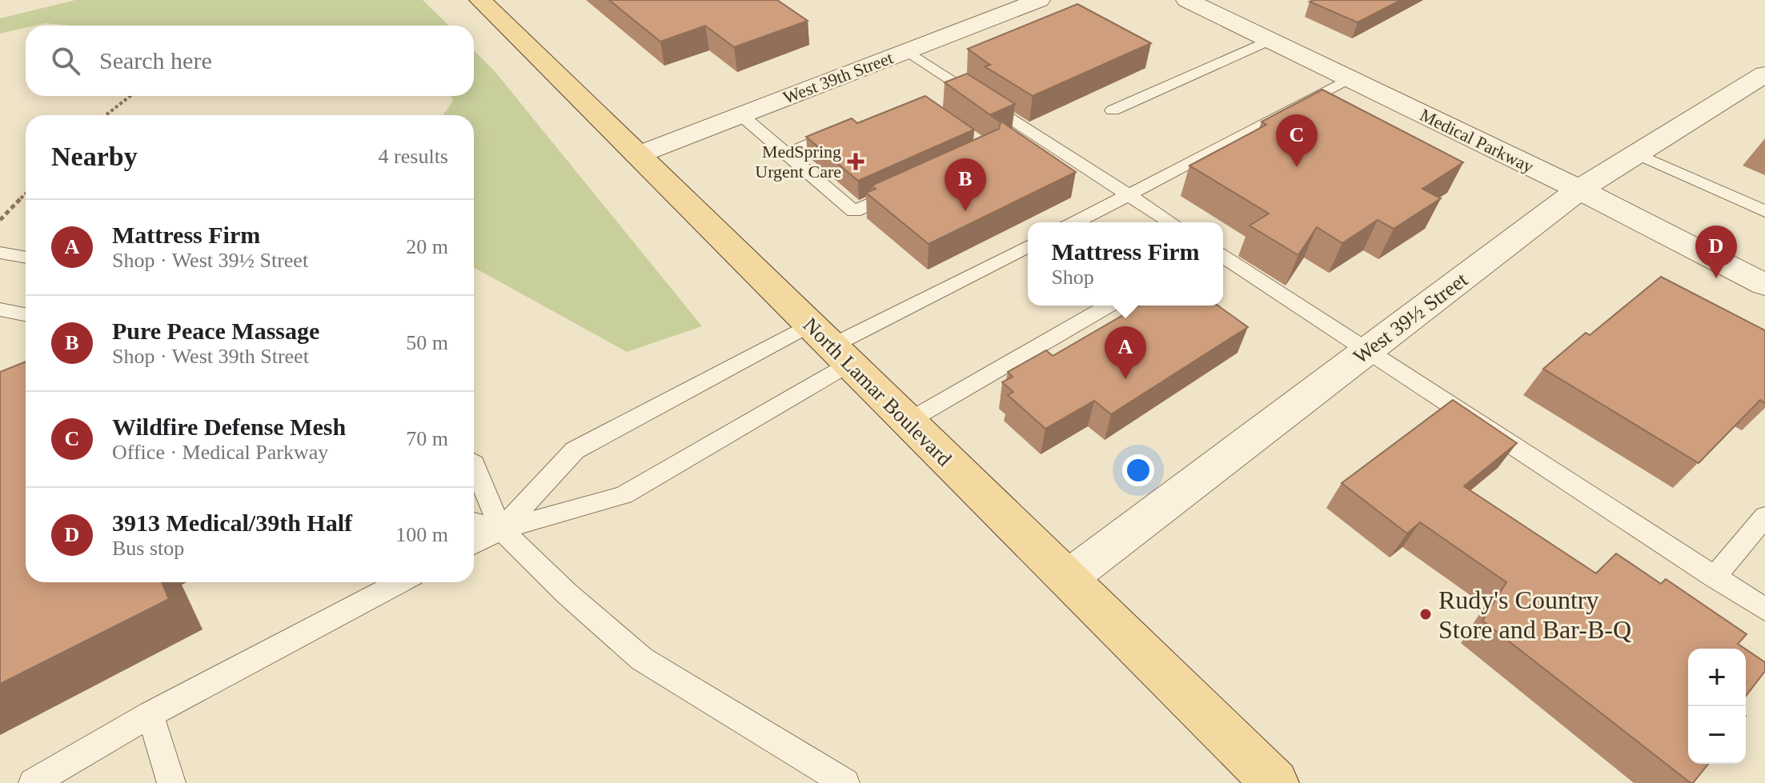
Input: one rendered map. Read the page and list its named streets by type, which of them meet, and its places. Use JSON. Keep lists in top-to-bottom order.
{
  "streets": {
    "main road": ["North Lamar Boulevard"],
    "street": ["West 39th Street", "Medical Parkway", "West 39½ Street"]
  },
  "crossings": [
    ["West 39th Street", "North Lamar Boulevard"],
    ["Medical Parkway", "West 39½ Street"],
    ["West 39½ Street", "North Lamar Boulevard"]
  ],
  "places": {
    "health": ["MedSpring Urgent Care"],
    "other": ["Rudy's Country Store and Bar-B-Q"]
  },
  "page": {
    "search": "Search here",
    "pins": [
      "C",
      "B",
      "D",
      "A"
    ],
    "heading": ["Nearby", "4 results"],
    "list": [
      {
        "mark": "A",
        "name": "Mattress Firm",
        "note": "Shop · West 39½ Street",
        "value": "20 m"
      },
      {
        "mark": "B",
        "name": "Pure Peace Massage",
        "note": "Shop · West 39th Street",
        "value": "50 m"
      },
      {
        "mark": "C",
        "name": "Wildfire Defense Mesh",
        "note": "Office · Medical Parkway",
        "value": "70 m"
      },
      {
        "mark": "D",
        "name": "3913 Medical/39th Half",
        "note": "Bus stop",
        "value": "100 m"
      }
    ],
    "popup": ["Mattress Firm", "Shop"],
    "map_buttons": ["+", "−"]
  }
}
